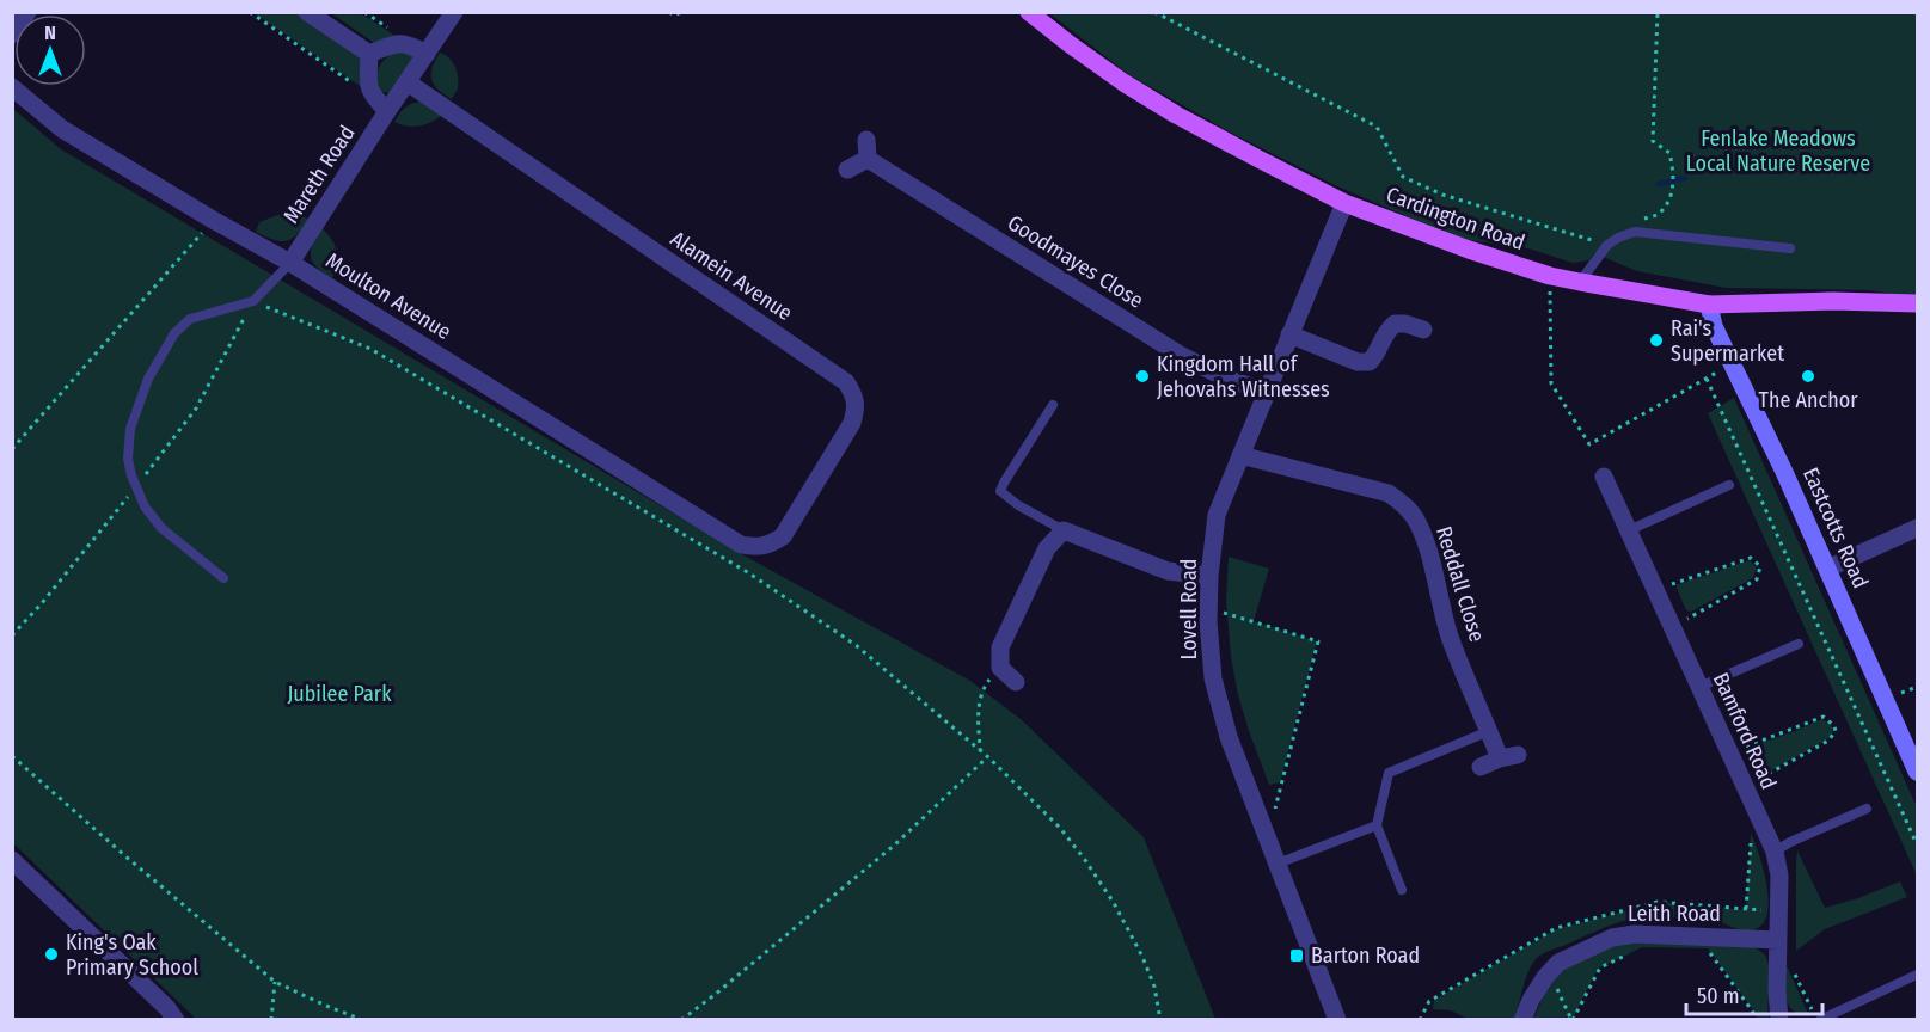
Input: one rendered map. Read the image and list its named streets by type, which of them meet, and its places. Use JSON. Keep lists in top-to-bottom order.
{
  "streets": {
    "main road": ["Cardington Road"],
    "street": [
      "Mareth Road",
      "Goodmayes Close",
      "Alamein Avenue",
      "Moulton Avenue",
      "Eastcotts Road",
      "Reddall Close",
      "Lovell Road",
      "Bamford Road",
      "Leith Road"
    ]
  },
  "crossings": [
    ["Mareth Road", "Alamein Avenue"],
    ["Mareth Road", "Moulton Avenue"],
    ["Cardington Road", "Eastcotts Road"],
    ["Cardington Road", "Lovell Road"],
    ["Goodmayes Close", "Lovell Road"],
    ["Alamein Avenue", "Moulton Avenue"],
    ["Reddall Close", "Lovell Road"],
    ["Bamford Road", "Leith Road"]
  ],
  "parks": ["Fenlake Meadows Local Nature Reserve", "Jubilee Park"],
  "places": {
    "other": [
      "Rai's Supermarket",
      "Kingdom Hall of Jehovahs Witnesses",
      "The Anchor",
      "King's Oak Primary School"
    ],
    "transit": ["Barton Road"]
  },
  "scale_bar": "50 m",
  "north": "top"
}
